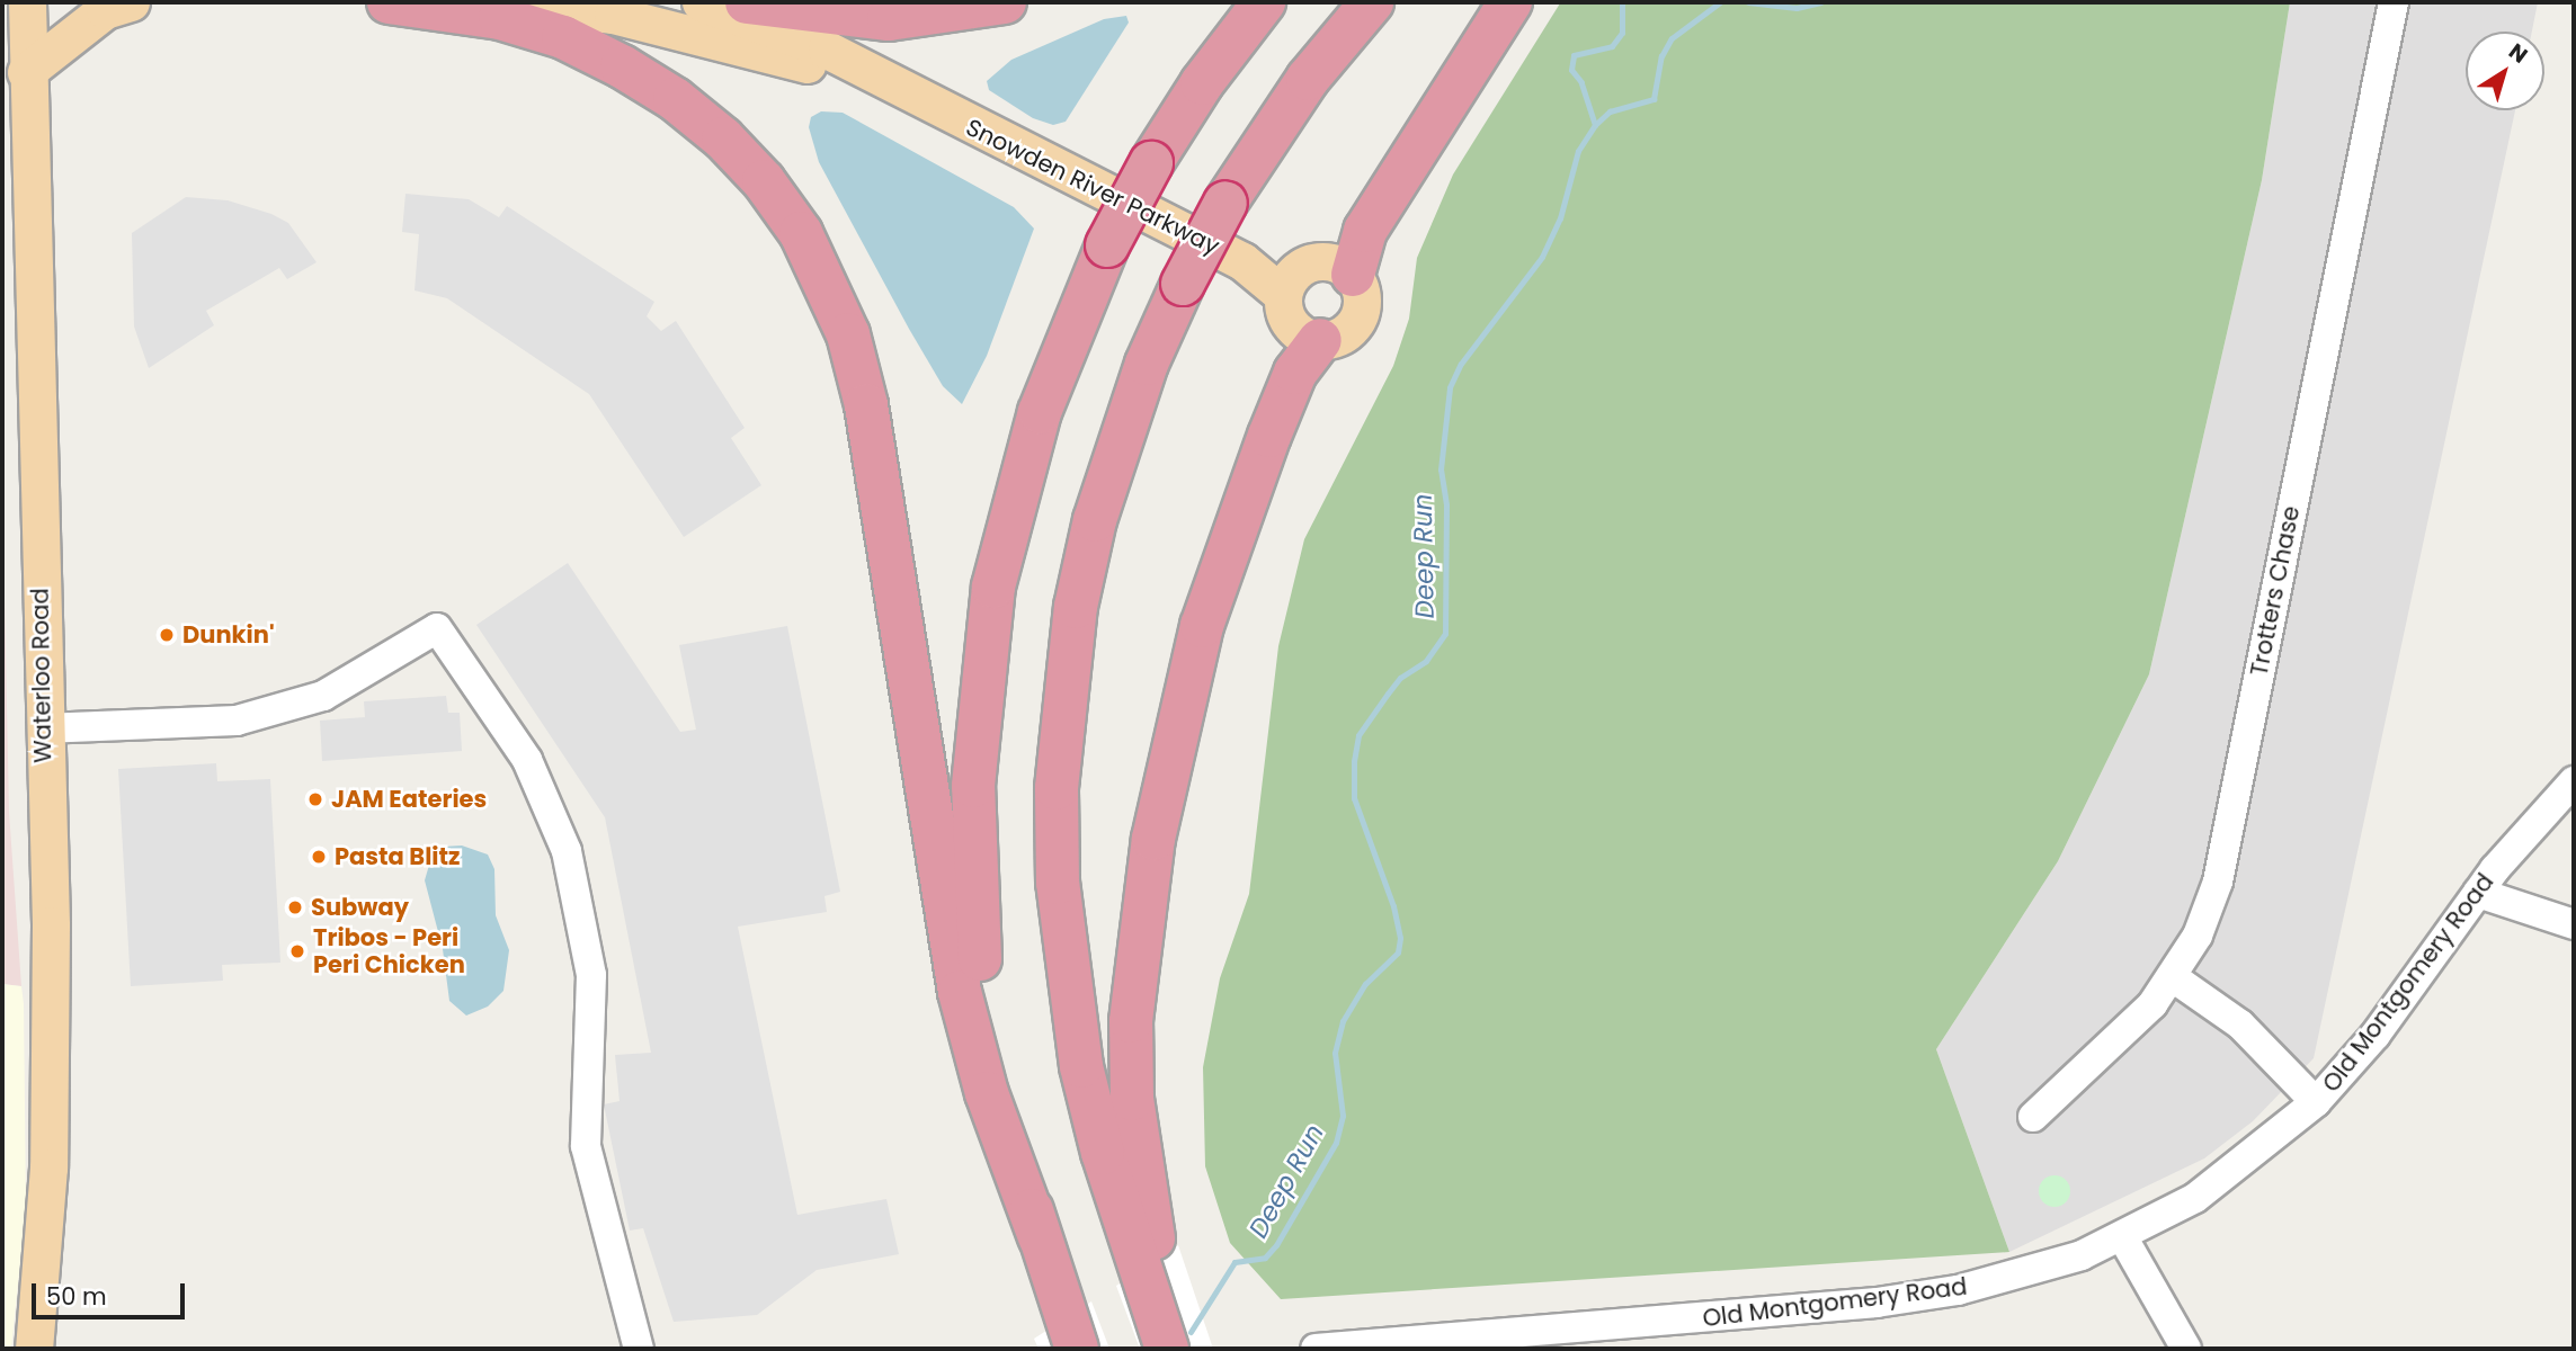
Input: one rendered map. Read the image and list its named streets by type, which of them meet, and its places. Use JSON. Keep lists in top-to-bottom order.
{
  "streets": {
    "main road": ["Snowden River Parkway", "Waterloo Road"],
    "street": ["Trotters Chase", "Old Montgomery Road"]
  },
  "water": ["Deep Run"],
  "places": [
    "Dunkin'",
    "JAM Eateries",
    "Pasta Blitz",
    "Subway",
    "Tribos - Peri Peri Chicken"
  ],
  "scale_bar": "50 m",
  "north": "top right"
}
